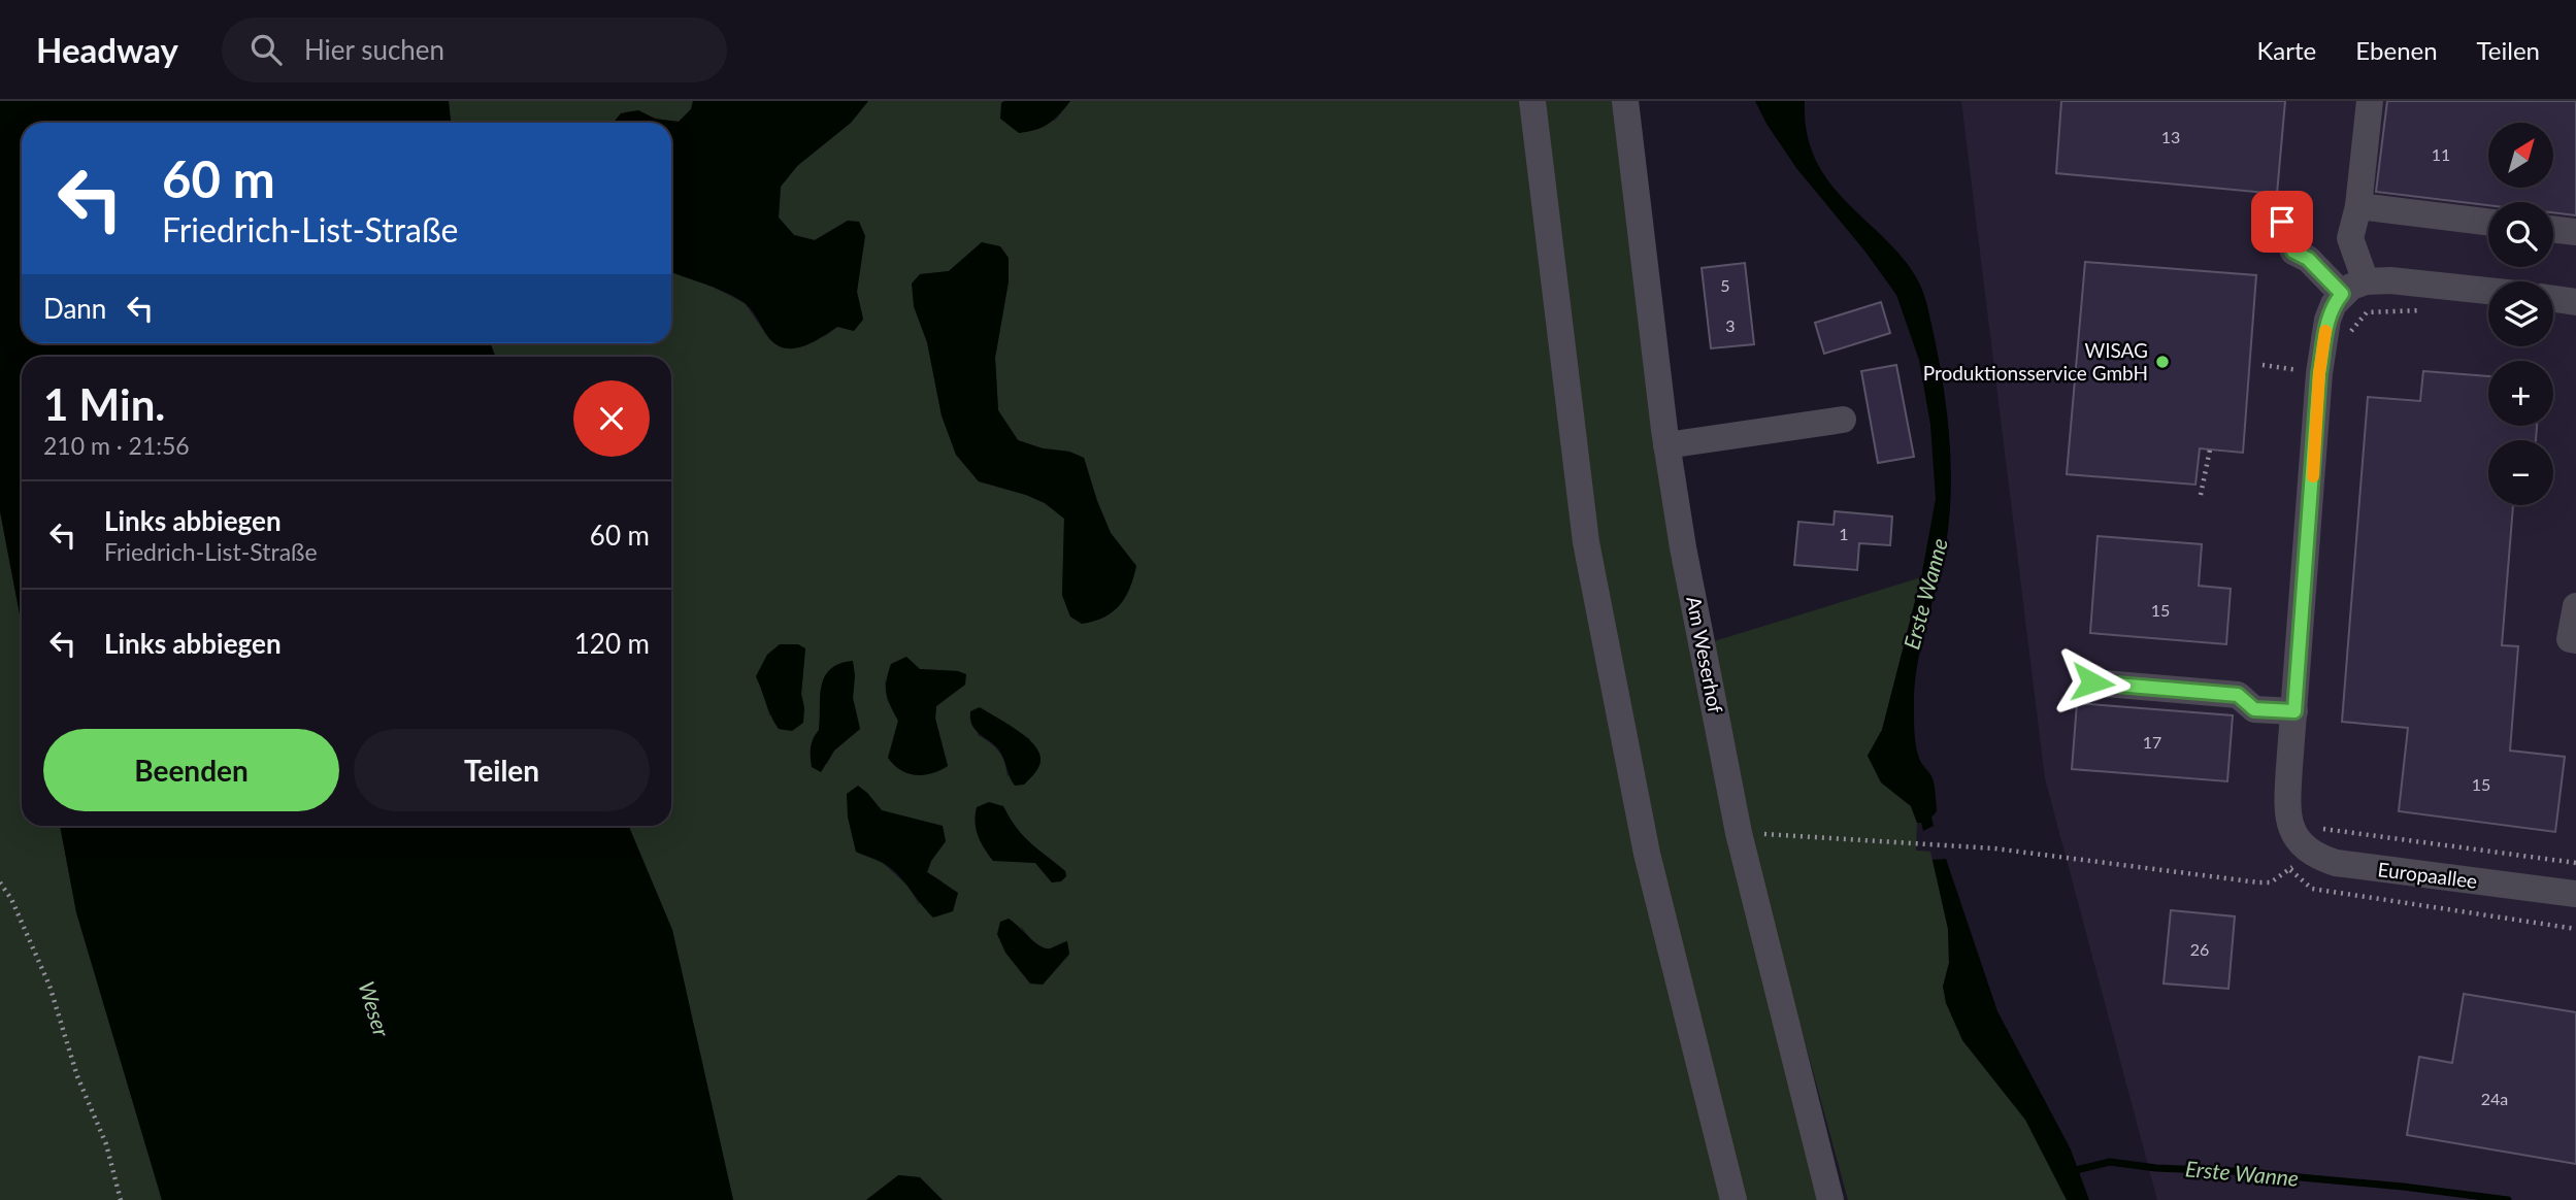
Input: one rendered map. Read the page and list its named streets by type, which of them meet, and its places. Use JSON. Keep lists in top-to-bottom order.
{
  "streets": {
    "street": ["Am Weserhof", "Europaallee"]
  },
  "water": ["Erste Wanne", "Weser"],
  "places": ["WISAG Produktionsservice GmbH"],
  "house_numbers": [
    "13",
    "11",
    "5",
    "3",
    "1",
    "15",
    "17",
    "15",
    "26",
    "24a"
  ],
  "north": "top right",
  "page": {
    "header": "Headway",
    "search": "Hier suchen",
    "nav": ["Karte", "Ebenen", "Teilen"],
    "map_buttons": ["+", "−"],
    "turn": ["60 m", "Friedrich-List-Straße"],
    "then": "Dann",
    "heading": ["1 Min.", "210 m · 21:56"],
    "list": [
      {
        "name": "Links abbiegen",
        "note": "Friedrich-List-Straße",
        "value": "60 m"
      },
      {
        "name": "Links abbiegen",
        "value": "120 m"
      }
    ],
    "buttons": ["Beenden", "Teilen"]
  }
}
